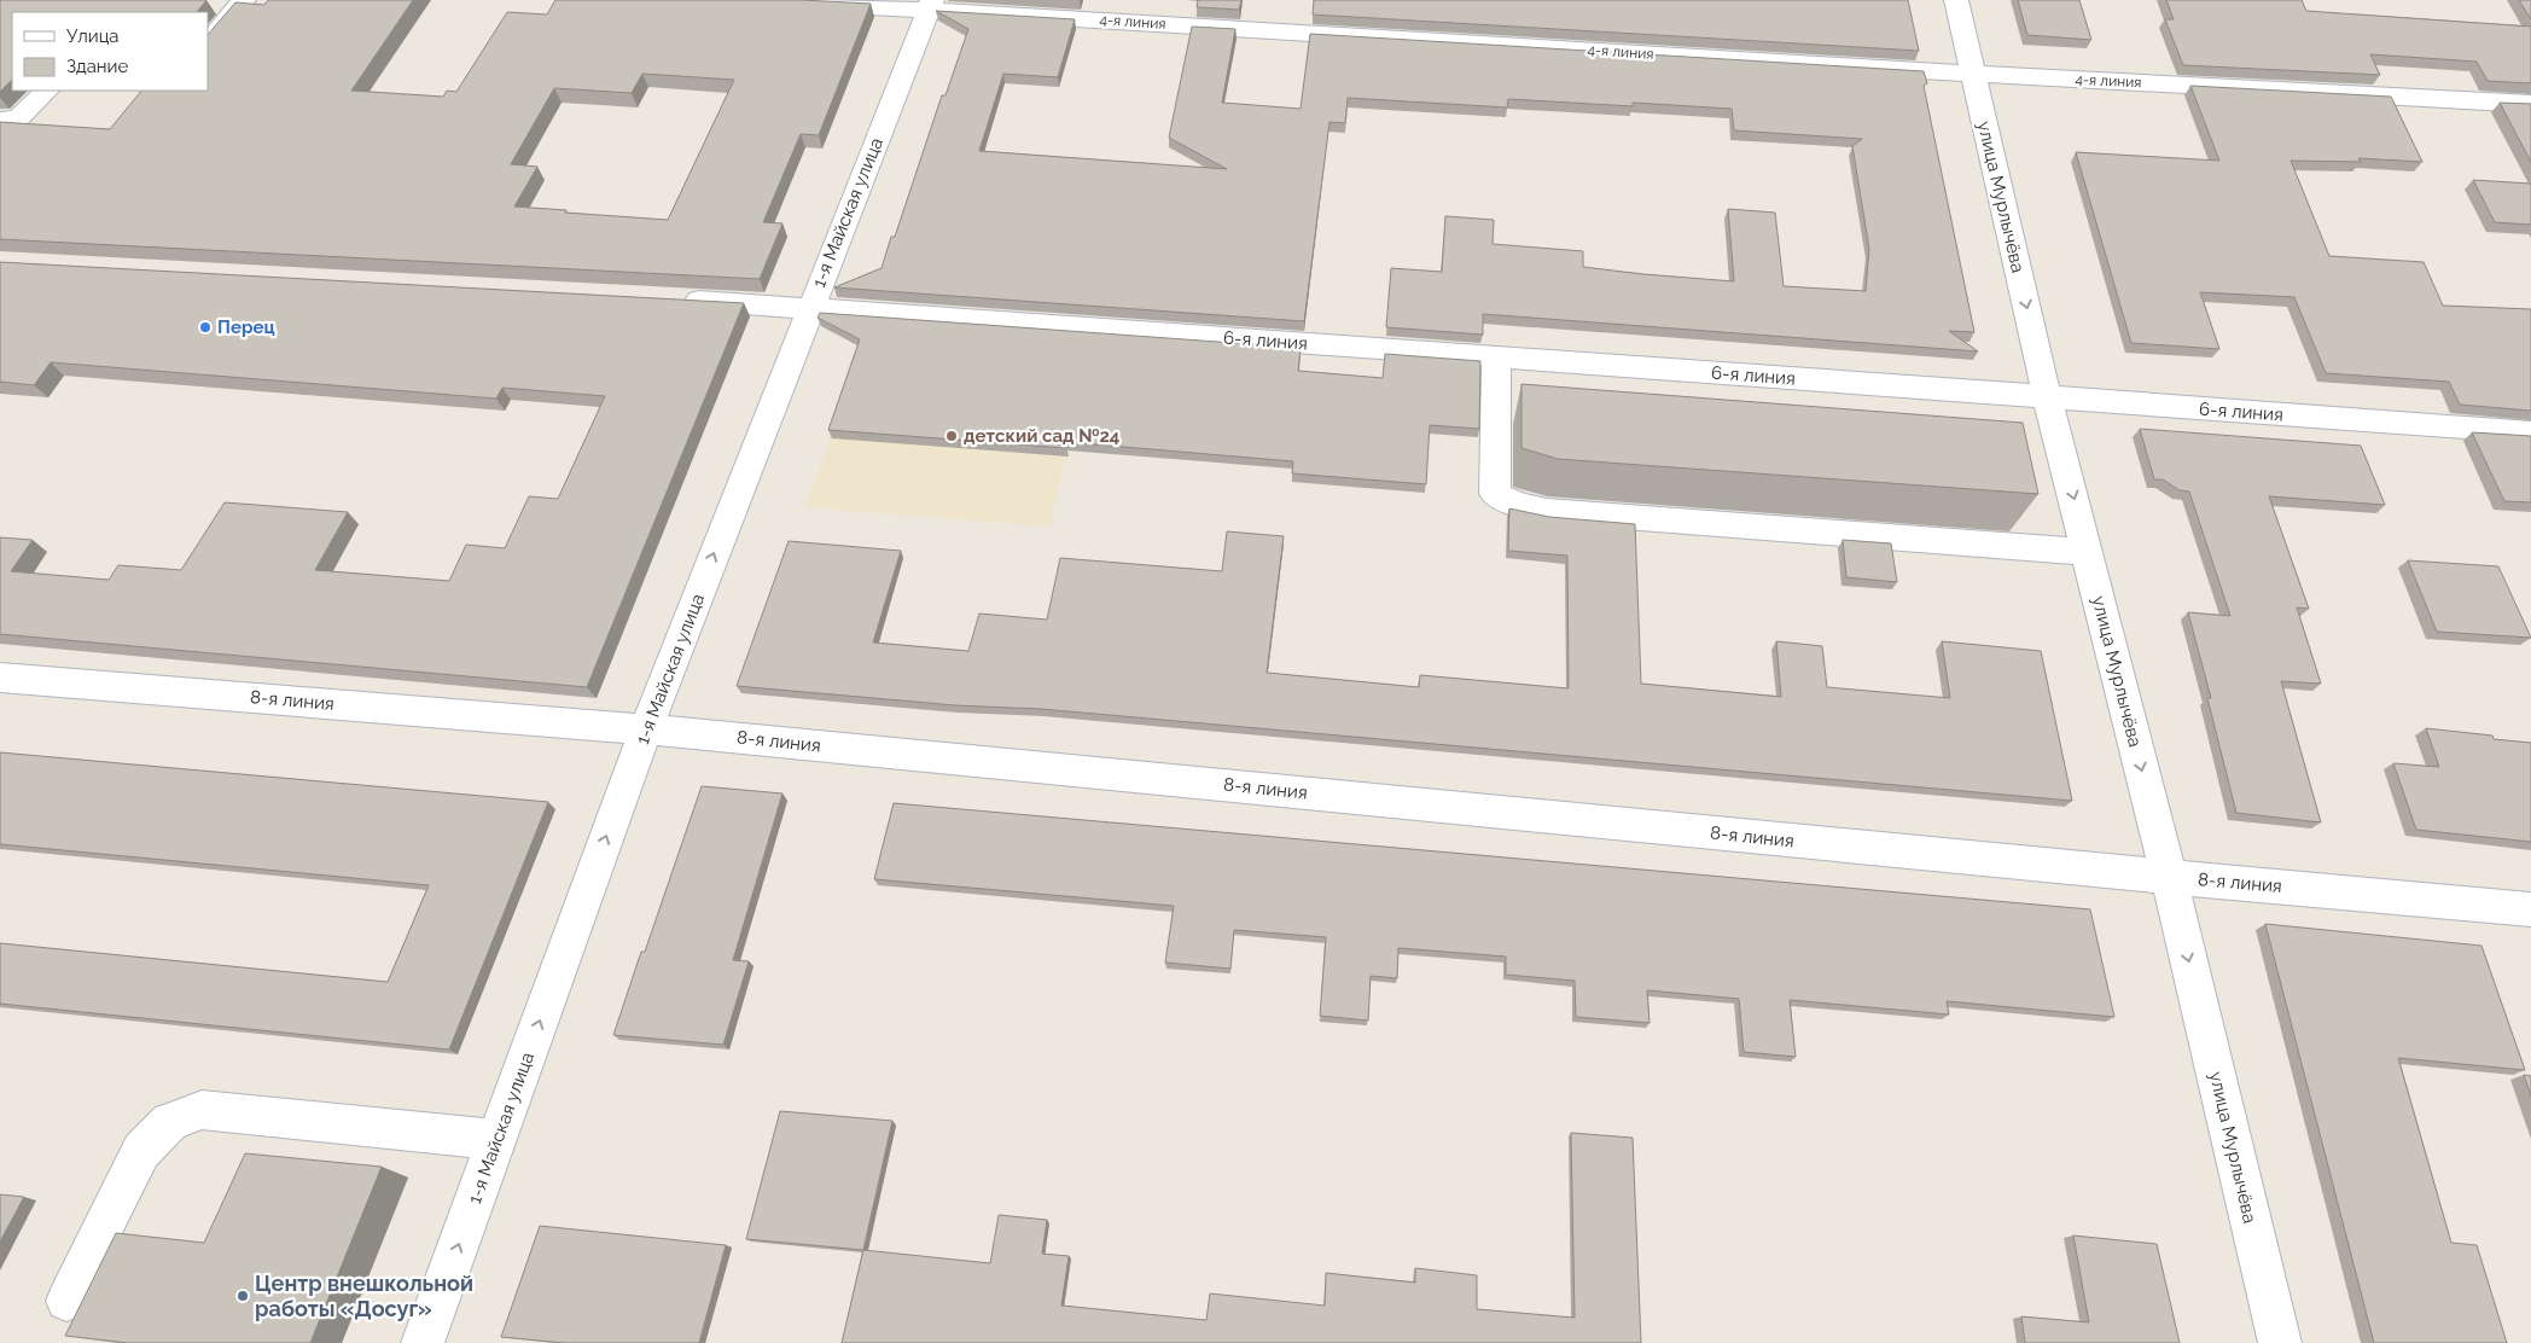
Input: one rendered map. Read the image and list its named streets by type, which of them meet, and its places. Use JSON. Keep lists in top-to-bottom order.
{
  "streets": {
    "street": [
      "4-я линия",
      "улица Мурлычёва",
      "1-я Майская улица",
      "6-я линия",
      "8-я линия"
    ]
  },
  "crossings": [
    ["4-я линия", "улица Мурлычёва"],
    ["4-я линия", "1-я Майская улица"],
    ["улица Мурлычёва", "6-я линия"],
    ["улица Мурлычёва", "8-я линия"],
    ["1-я Майская улица", "6-я линия"],
    ["1-я Майская улица", "8-я линия"]
  ],
  "one_way": ["улица Мурлычёва", "1-я Майская улица"],
  "places": ["Перец", "детский сад №24", "Центр внешкольной работы «Досуг»"],
  "legend": ["Улица", "Здание"]
}
